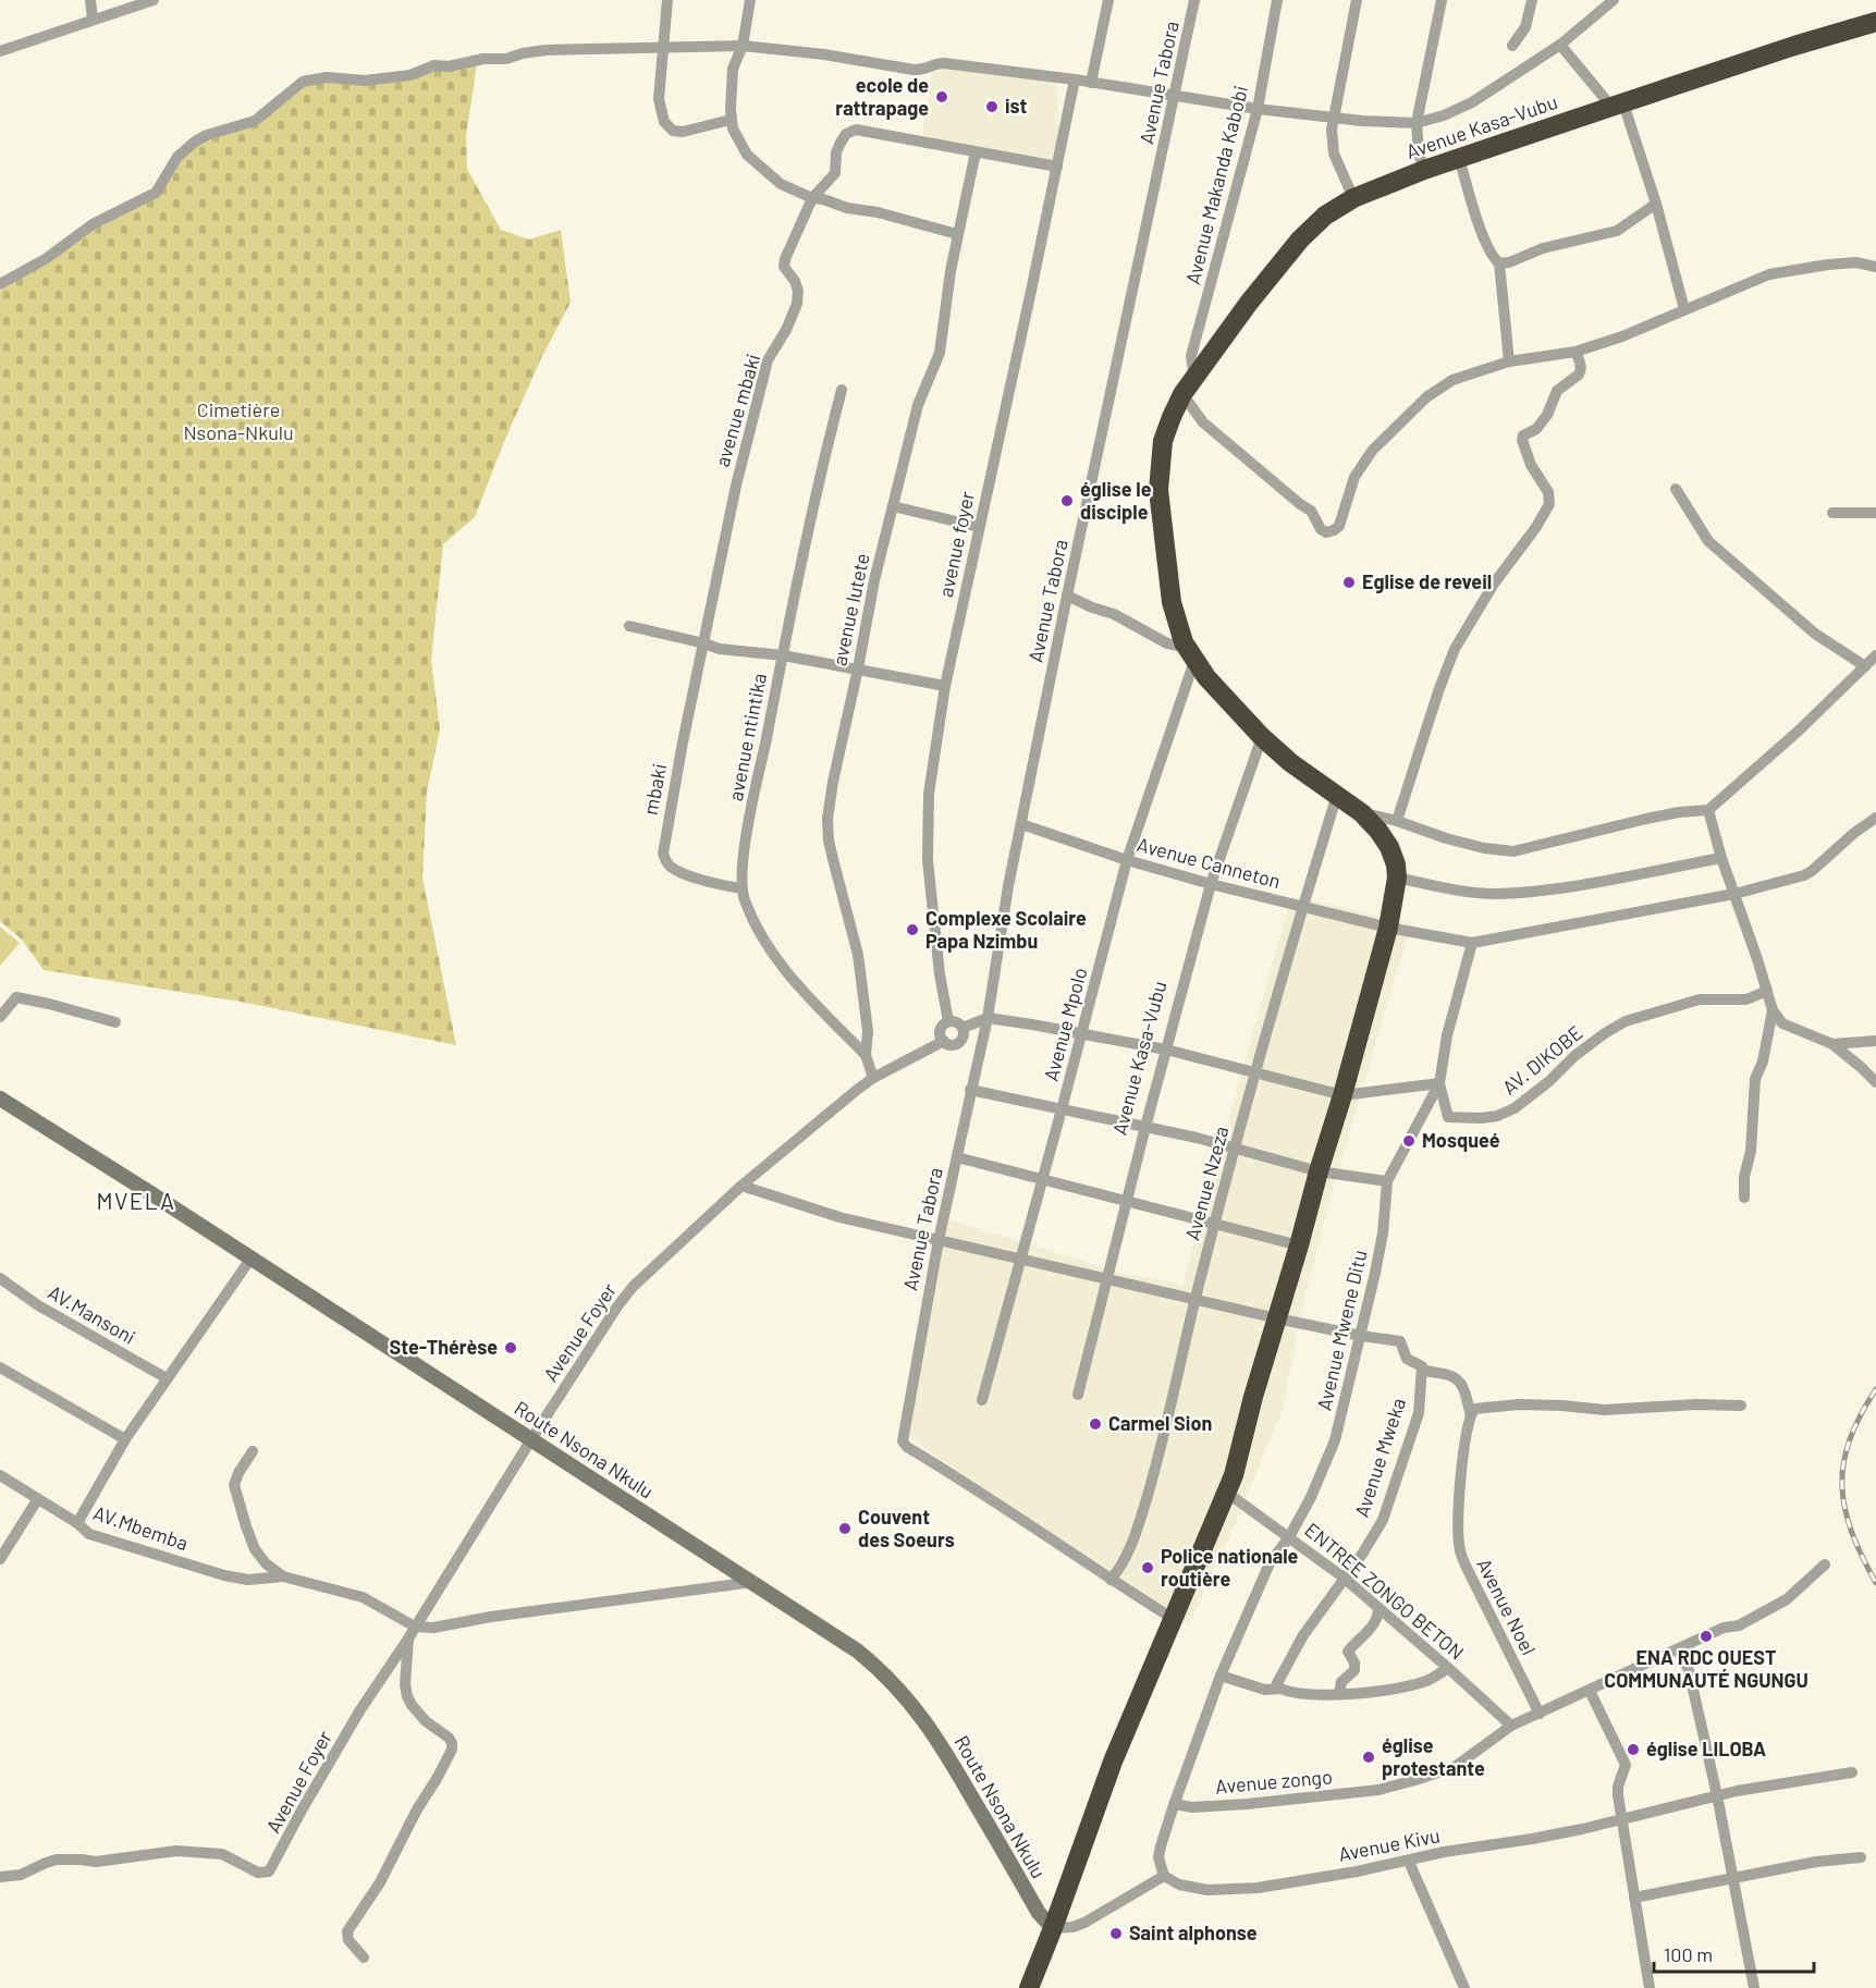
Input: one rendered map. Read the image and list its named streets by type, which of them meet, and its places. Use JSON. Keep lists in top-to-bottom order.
{
  "streets": {
    "highway": ["Avenue Kasa-Vubu"],
    "street": [
      "Avenue Tabora",
      "Avenue Makanda Kabobi",
      "avenue mbaki",
      "avenue foyer",
      "avenue lutete",
      "avenue ntintika",
      "mbaki",
      "Avenue Canneton",
      "Avenue Mpolo",
      "AV. DIKOBE",
      "Avenue Nzeza",
      "AV.Mansoni",
      "Avenue Mwene Ditu",
      "Avenue Foyer",
      "Route Nsona Nkulu",
      "Avenue Mweka",
      "AV.Mbemba",
      "ENTREE ZONGO BETON",
      "Avenue Noel",
      "Avenue zongo",
      "Avenue Kivu"
    ]
  },
  "crossings": [
    ["Avenue Tabora", "Avenue Canneton"],
    ["Avenue Tabora", "Avenue Nzeza"],
    ["Avenue Kasa-Vubu", "Avenue Makanda Kabobi"],
    ["Avenue Kasa-Vubu", "Avenue Canneton"],
    ["Avenue Kasa-Vubu", "Avenue Mpolo"],
    ["Avenue Kasa-Vubu", "Avenue Nzeza"],
    ["avenue mbaki", "avenue lutete"],
    ["avenue mbaki", "mbaki"],
    ["avenue foyer", "Avenue Foyer"],
    ["avenue lutete", "avenue ntintika"],
    ["avenue lutete", "Avenue Foyer"],
    ["avenue ntintika", "mbaki"],
    ["Avenue Canneton", "Avenue Mpolo"],
    ["Avenue Canneton", "Avenue Nzeza"],
    ["Avenue Mwene Ditu", "ENTREE ZONGO BETON"],
    ["Avenue Mwene Ditu", "Avenue zongo"],
    ["Avenue Mwene Ditu", "Avenue Kivu"],
    ["Avenue Foyer", "Route Nsona Nkulu"],
    ["Avenue Mweka", "ENTREE ZONGO BETON"],
    ["ENTREE ZONGO BETON", "Avenue zongo"],
    ["Avenue Noel", "Avenue zongo"]
  ],
  "districts": ["MVELA"],
  "parks": ["Cimetière Nsona-Nkulu"],
  "places": [
    "ecole de rattrapage",
    "ist",
    "église le disciple",
    "Eglise de reveil",
    "Complexe Scolaire Papa Nzimbu",
    "Mosqueé",
    "Ste-Thérèse",
    "Carmel Sion",
    "Couvent des Soeurs",
    "Police nationale routière",
    "ENA RDC OUEST COMMUNAUTÉ NGUNGU",
    "église LILOBA",
    "église protestante",
    "Saint alphonse"
  ],
  "scale_bar": "100 m"
}
